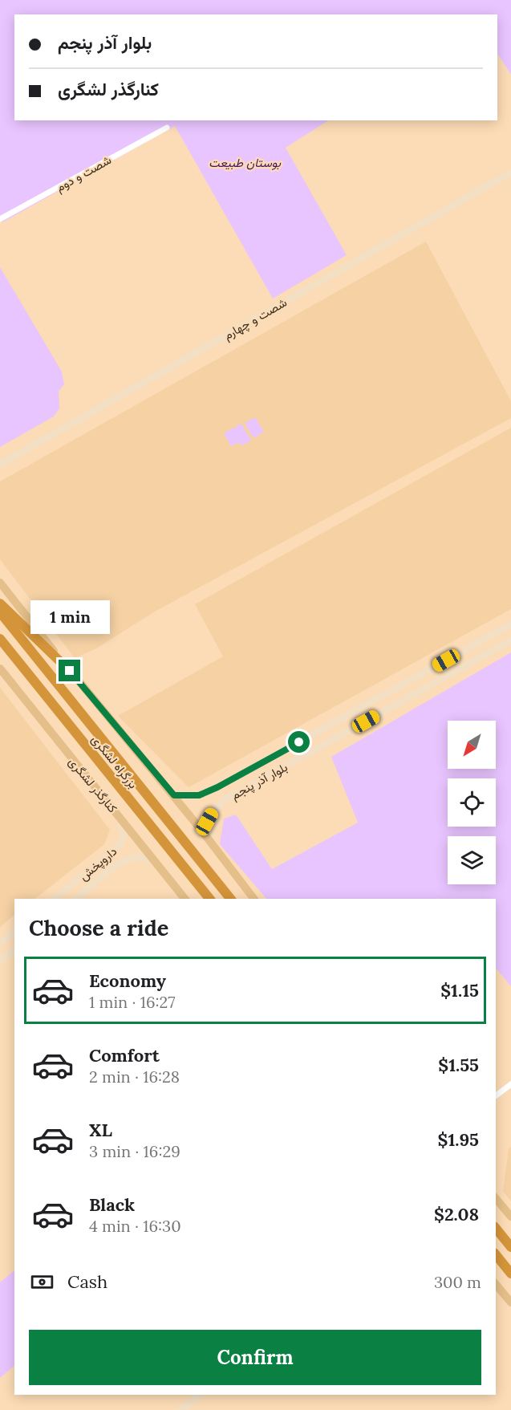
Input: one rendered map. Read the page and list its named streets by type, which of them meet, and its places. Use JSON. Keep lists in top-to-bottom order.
{
  "streets": {
    "highway": ["بزرگراه لشگری"],
    "main road": ["کنارگذر لشگری"],
    "street": [
      "شصت و دوم",
      "شصت و چهارم",
      "بلوار آذر پنجم",
      "داروپخش"
    ]
  },
  "crossings": [
    ["کنارگذر لشگری", "داروپخش"]
  ],
  "parks": ["بوستان طبیعت"],
  "north": "bottom left",
  "page": {
    "banner": ["بلوار آذر پنجم", "کنارگذر لشگری"],
    "bubble": "1 min",
    "heading": "Choose a ride",
    "list": [
      {
        "name": "Economy",
        "note": "1 min · 16:27",
        "value": "$1.15"
      },
      {
        "name": "Comfort",
        "note": "2 min · 16:28",
        "value": "$1.55"
      },
      {
        "name": "XL",
        "note": "3 min · 16:29",
        "value": "$1.95"
      },
      {
        "name": "Black",
        "note": "4 min · 16:30",
        "value": "$2.08"
      }
    ],
    "pay": ["Cash", "300 m"],
    "buttons": "Confirm"
  }
}
